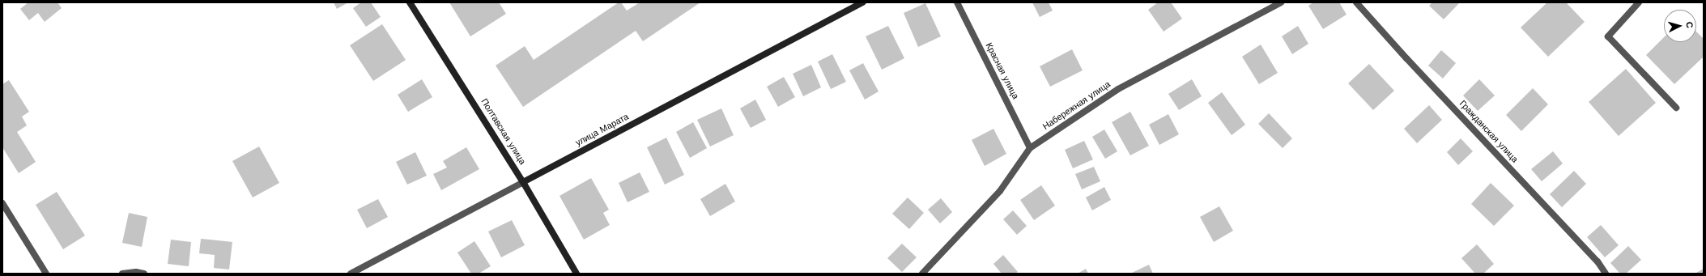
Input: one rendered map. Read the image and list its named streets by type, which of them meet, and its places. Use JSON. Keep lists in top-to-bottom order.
{
  "streets": {
    "street": [
      "Красная улица",
      "Набережная улица",
      "улица Марата",
      "Полтавская улица",
      "Гражданская улица"
    ]
  },
  "crossings": [
    ["Красная улица", "Набережная улица"],
    ["улица Марата", "Полтавская улица"]
  ],
  "north": "right"
}
